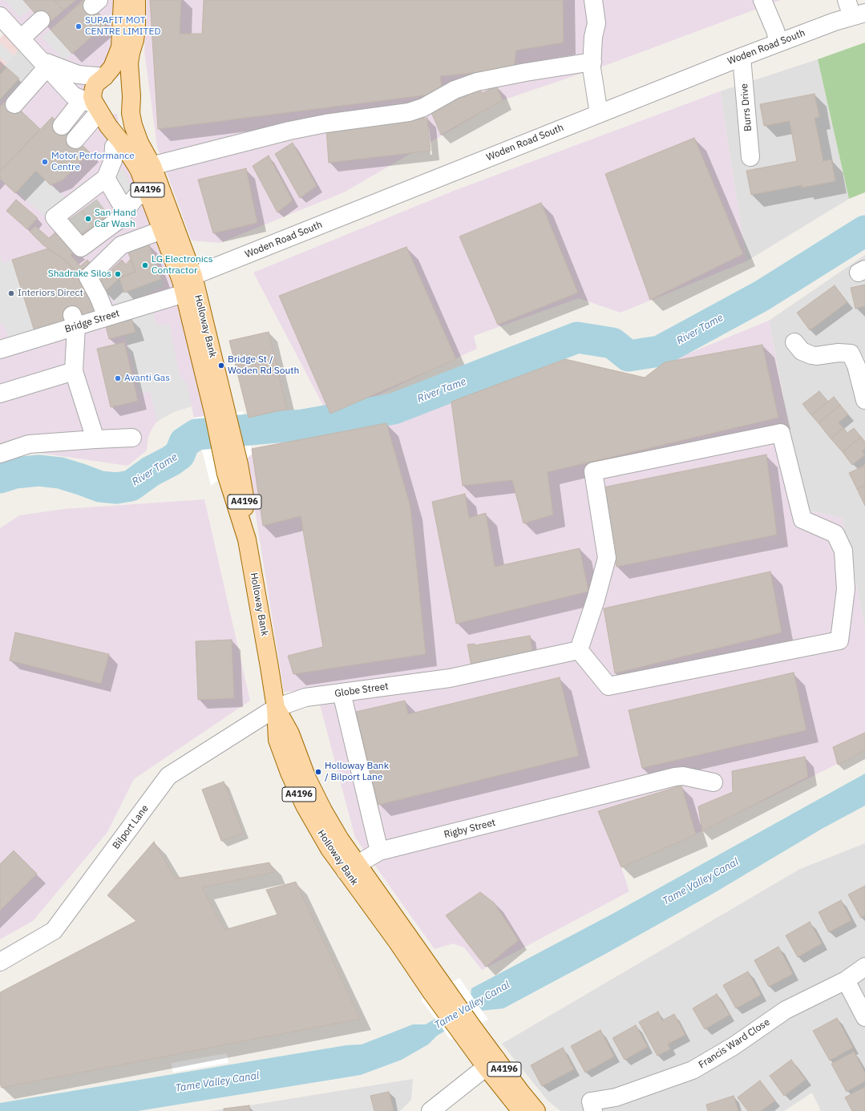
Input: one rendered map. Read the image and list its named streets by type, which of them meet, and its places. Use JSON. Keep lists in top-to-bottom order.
{
  "streets": {
    "main road": ["A4196", "Holloway Bank"],
    "street": [
      "Woden Road South",
      "Burrs Drive",
      "Bridge Street",
      "Globe Street",
      "Bilport Lane",
      "Rigby Street",
      "Francis Ward Close"
    ]
  },
  "crossings": [
    ["Woden Road South", "Burrs Drive"],
    ["Woden Road South", "A4196"],
    ["Woden Road South", "Bridge Street"],
    ["Woden Road South", "Holloway Bank"],
    ["A4196", "Bridge Street"],
    ["A4196", "Holloway Bank"],
    ["Bridge Street", "Holloway Bank"],
    ["Holloway Bank", "Globe Street"],
    ["Holloway Bank", "Bilport Lane"],
    ["Holloway Bank", "Rigby Street"],
    ["Globe Street", "Bilport Lane"]
  ],
  "water": ["River Tame", "Tame Valley Canal"],
  "places": [
    "SUPAFIT MOT CENTRE LIMITED",
    "Motor Performance Centre",
    "San Hand Car Wash",
    "LG Electronics Contractor",
    "Shadrake Silos",
    "Interiors Direct",
    "Bridge St / Woden Rd South",
    "Avanti Gas",
    "Holloway Bank / Bilport Lane"
  ]
}
